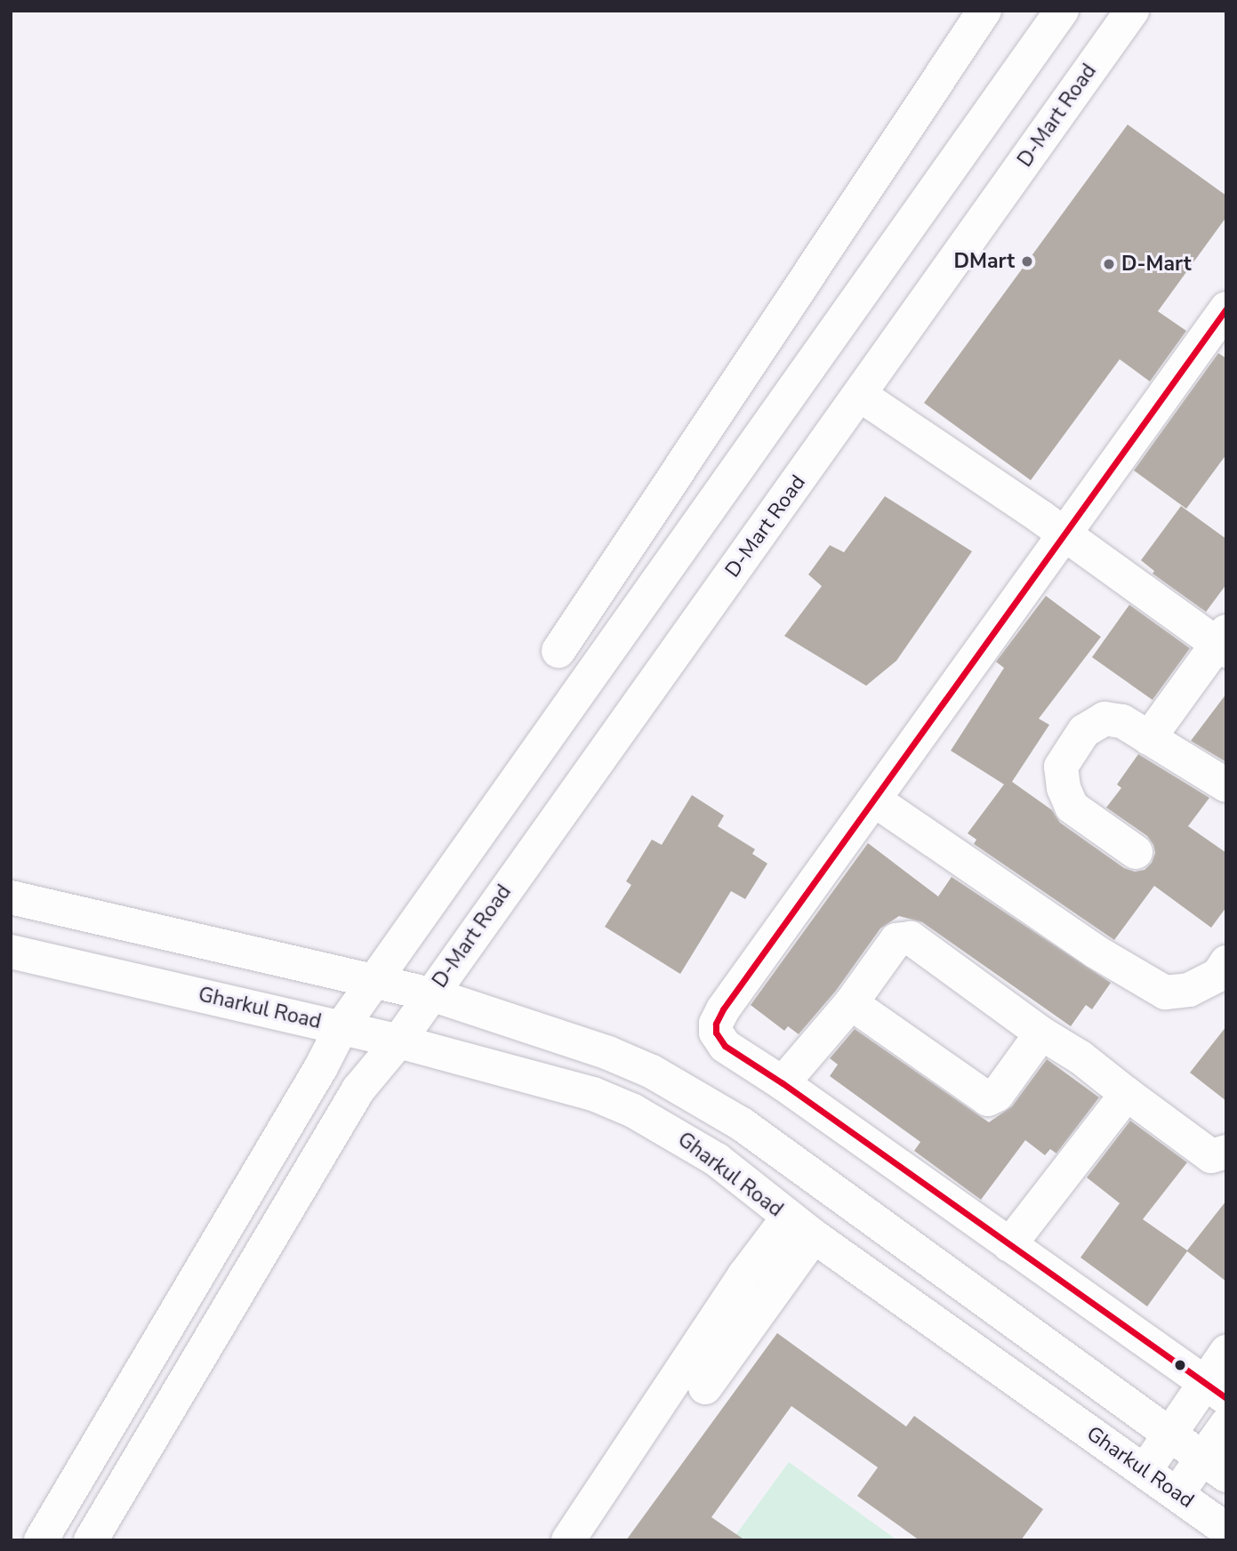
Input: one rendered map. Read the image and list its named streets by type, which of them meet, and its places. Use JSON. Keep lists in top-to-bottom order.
{
  "streets": {
    "street": ["D-Mart Road", "Gharkul Road"]
  },
  "crossings": [
    ["D-Mart Road", "Gharkul Road"]
  ],
  "places": ["DMart", "D-Mart"]
}
